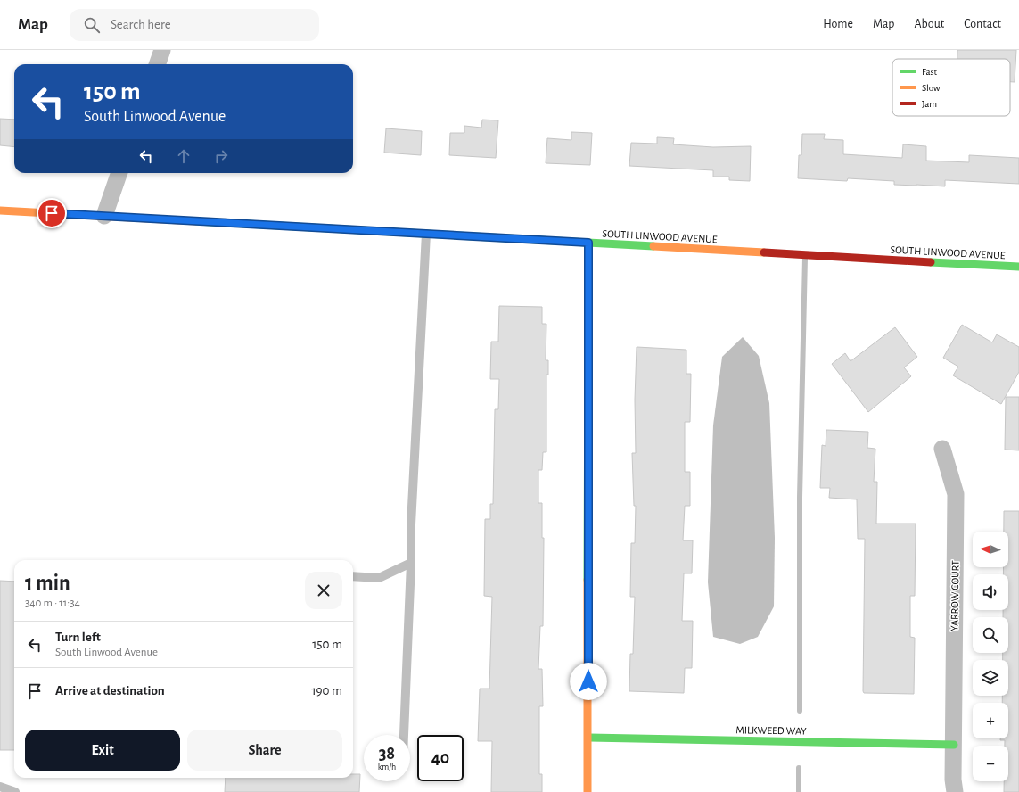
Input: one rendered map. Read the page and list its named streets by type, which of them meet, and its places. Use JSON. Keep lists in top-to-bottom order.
{
  "streets": {
    "street": ["SOUTH LINWOOD AVENUE", "YARROW COURT", "MILKWEED WAY"]
  },
  "crossings": [
    ["YARROW COURT", "MILKWEED WAY"]
  ],
  "legend": ["Fast", "Slow", "Jam"],
  "north": "left",
  "page": {
    "header": "Map",
    "search": "Search here",
    "nav": [
      "Home",
      "Map",
      "About",
      "Contact"
    ],
    "turn": ["150 m", "South Linwood Avenue"],
    "map_buttons": ["+", "−"],
    "heading": ["1 min", "340 m · 11:34"],
    "list": [
      {
        "name": "Turn left",
        "note": "South Linwood Avenue",
        "value": "150 m"
      },
      {
        "name": "Arrive at destination",
        "value": "190 m"
      }
    ],
    "buttons": ["Exit", "Share"],
    "speed": "38 km/h",
    "limit": "40"
  }
}
